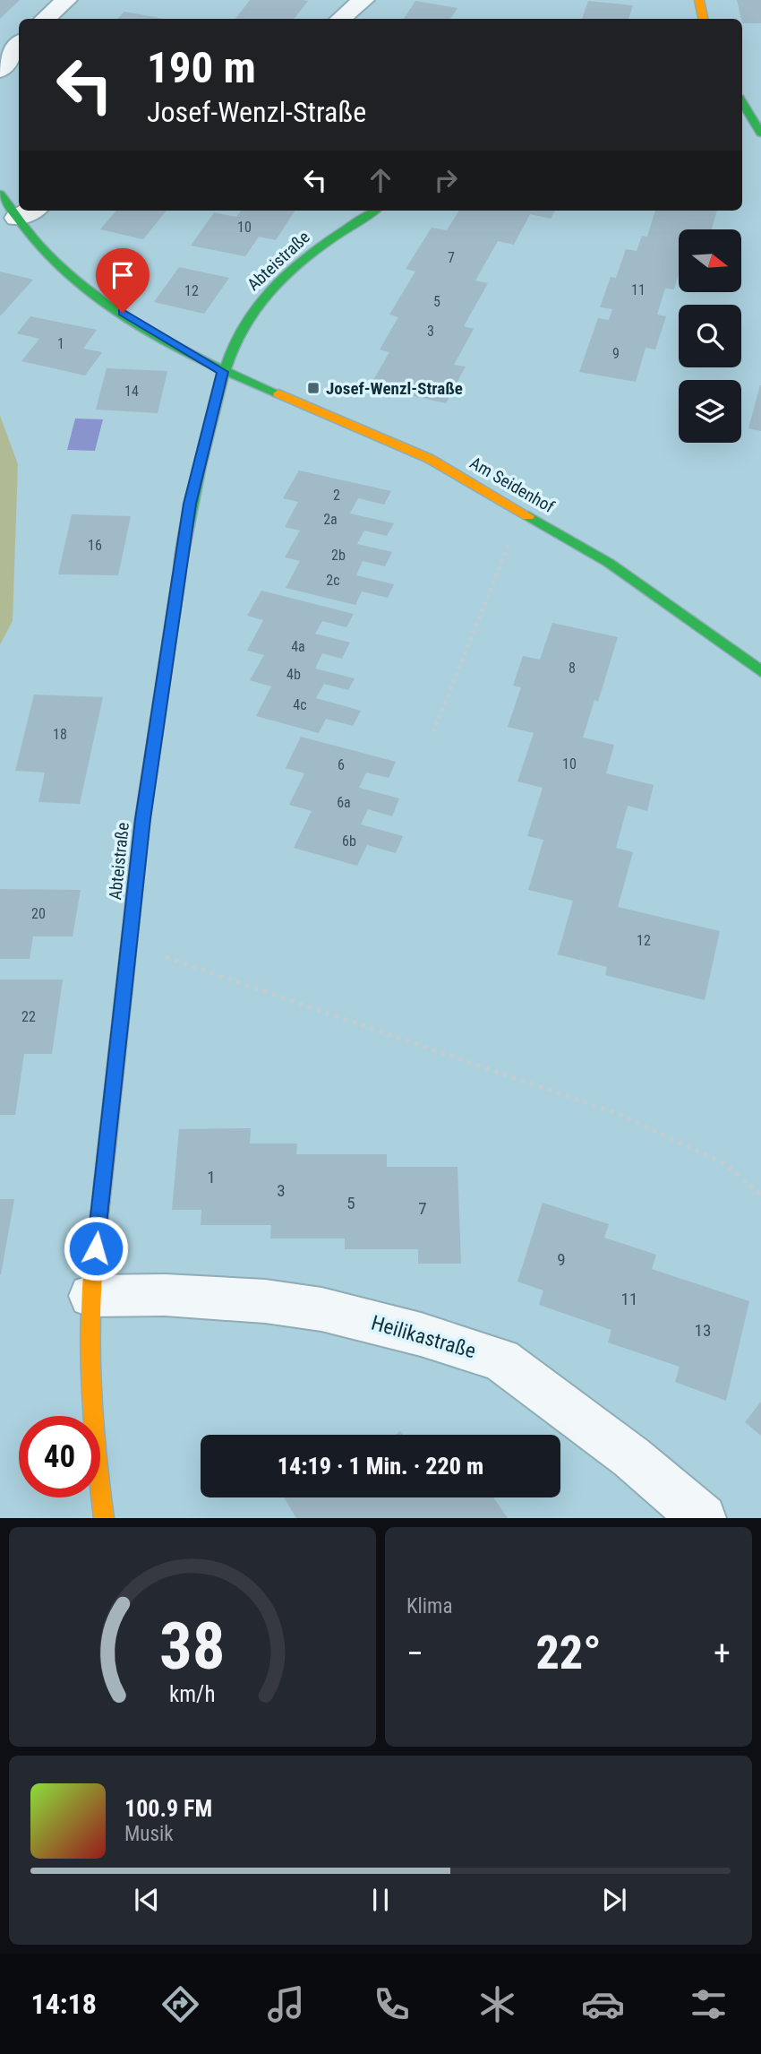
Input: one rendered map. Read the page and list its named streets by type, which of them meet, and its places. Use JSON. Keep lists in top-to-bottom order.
{
  "streets": {
    "street": ["Abteistraße", "Am Seidenhof", "Heilikastraße"]
  },
  "crossings": [
    ["Abteistraße", "Am Seidenhof"],
    ["Abteistraße", "Heilikastraße"]
  ],
  "places": {
    "transit": ["Josef-Wenzl-Straße"]
  },
  "house_numbers": [
    "10",
    "7",
    "11",
    "12",
    "5",
    "3",
    "1",
    "9",
    "14",
    "2",
    "2a",
    "16",
    "2b",
    "2c",
    "4a",
    "8",
    "4b",
    "4c",
    "18",
    "10",
    "6",
    "6a",
    "6b",
    "20",
    "12",
    "22",
    "1",
    "3",
    "5",
    "7",
    "9",
    "11",
    "13"
  ],
  "north": "right",
  "page": {
    "turn": ["190 m", "Josef-Wenzl-Straße"],
    "limit": "40",
    "trip": "14:19 · 1 Min. · 220 m",
    "tile": "Klima",
    "heat": ["−", "22°", "+"],
    "song": ["100.9 FM", "Musik"],
    "tabs": "14:18",
    "gauge": ["38", "km/h"]
  }
}
